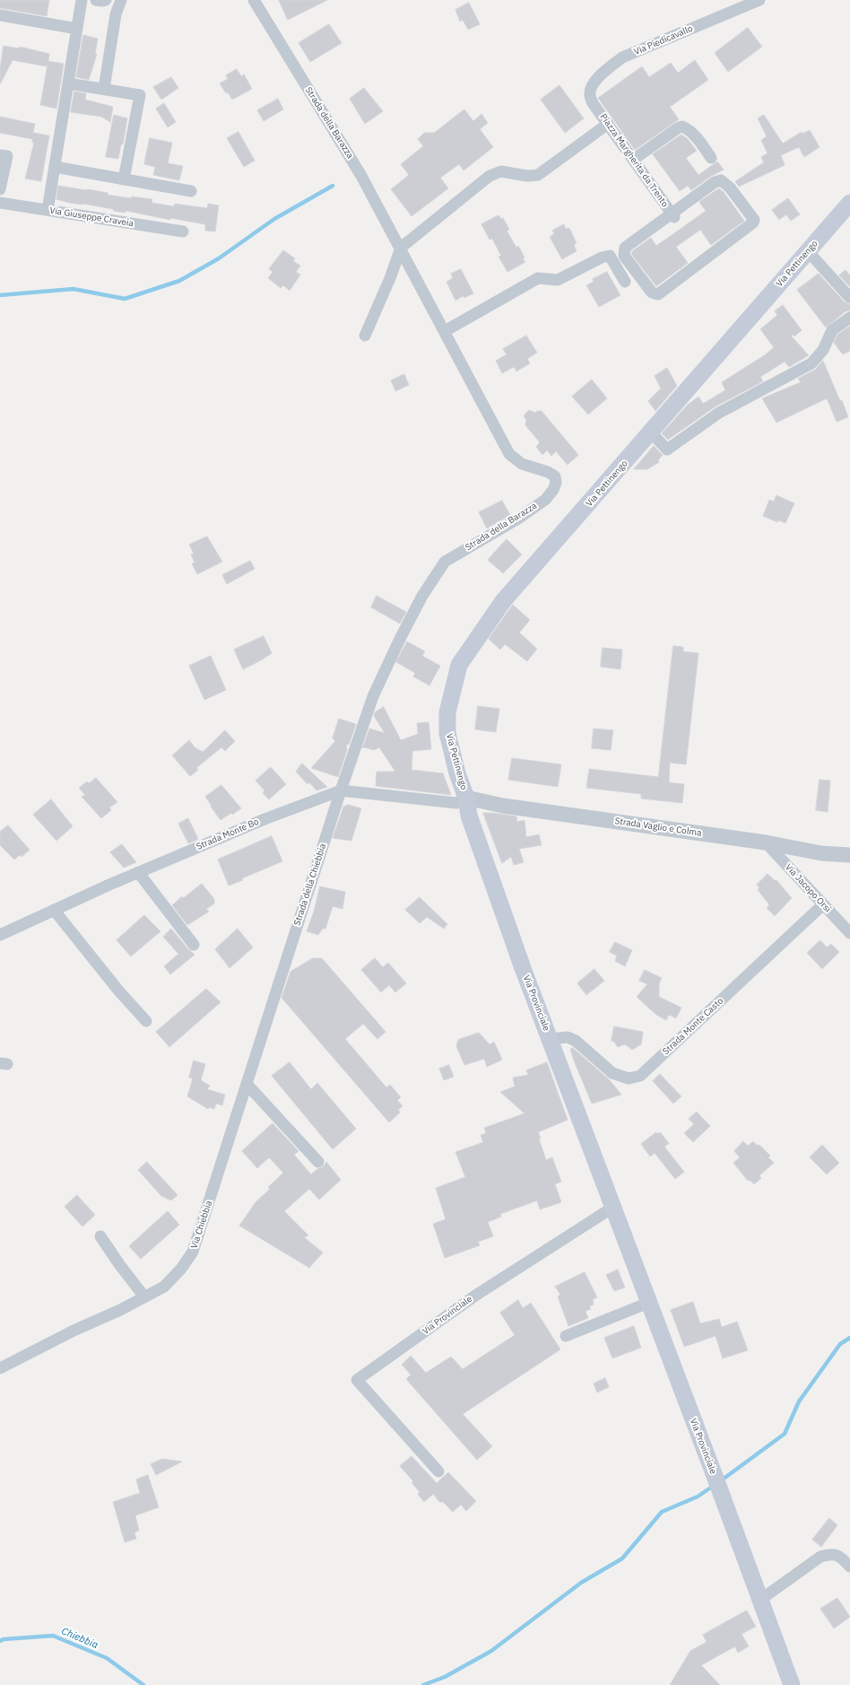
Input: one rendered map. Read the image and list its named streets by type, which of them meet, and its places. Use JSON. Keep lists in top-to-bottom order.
{
  "streets": {
    "main road": ["Via Pettinengo", "Via Provinciale"],
    "street": [
      "Via Piedicavallo",
      "Strada della Barazza",
      "Piazza Margherita da Trento",
      "Via Giuseppe Craveia",
      "Strada Vaglio e Colma",
      "Strada Monte Bo",
      "Strada della Chiebbia",
      "Via Jacopo Orsi",
      "Strada Monte Casto",
      "Via Chiebbia"
    ]
  },
  "crossings": [
    ["Via Piedicavallo", "Piazza Margherita da Trento"],
    ["Strada della Barazza", "Strada Monte Bo"],
    ["Strada della Barazza", "Strada della Chiebbia"],
    ["Via Pettinengo", "Strada Vaglio e Colma"],
    ["Via Pettinengo", "Strada Monte Bo"],
    ["Via Pettinengo", "Via Provinciale"],
    ["Strada Vaglio e Colma", "Strada Monte Bo"],
    ["Strada Vaglio e Colma", "Via Jacopo Orsi"],
    ["Strada Vaglio e Colma", "Via Provinciale"],
    ["Strada Monte Bo", "Strada della Chiebbia"],
    ["Strada Monte Bo", "Via Provinciale"],
    ["Strada della Chiebbia", "Via Chiebbia"],
    ["Via Jacopo Orsi", "Strada Monte Casto"],
    ["Via Provinciale", "Strada Monte Casto"]
  ],
  "water": ["Chiebbia"]
}
